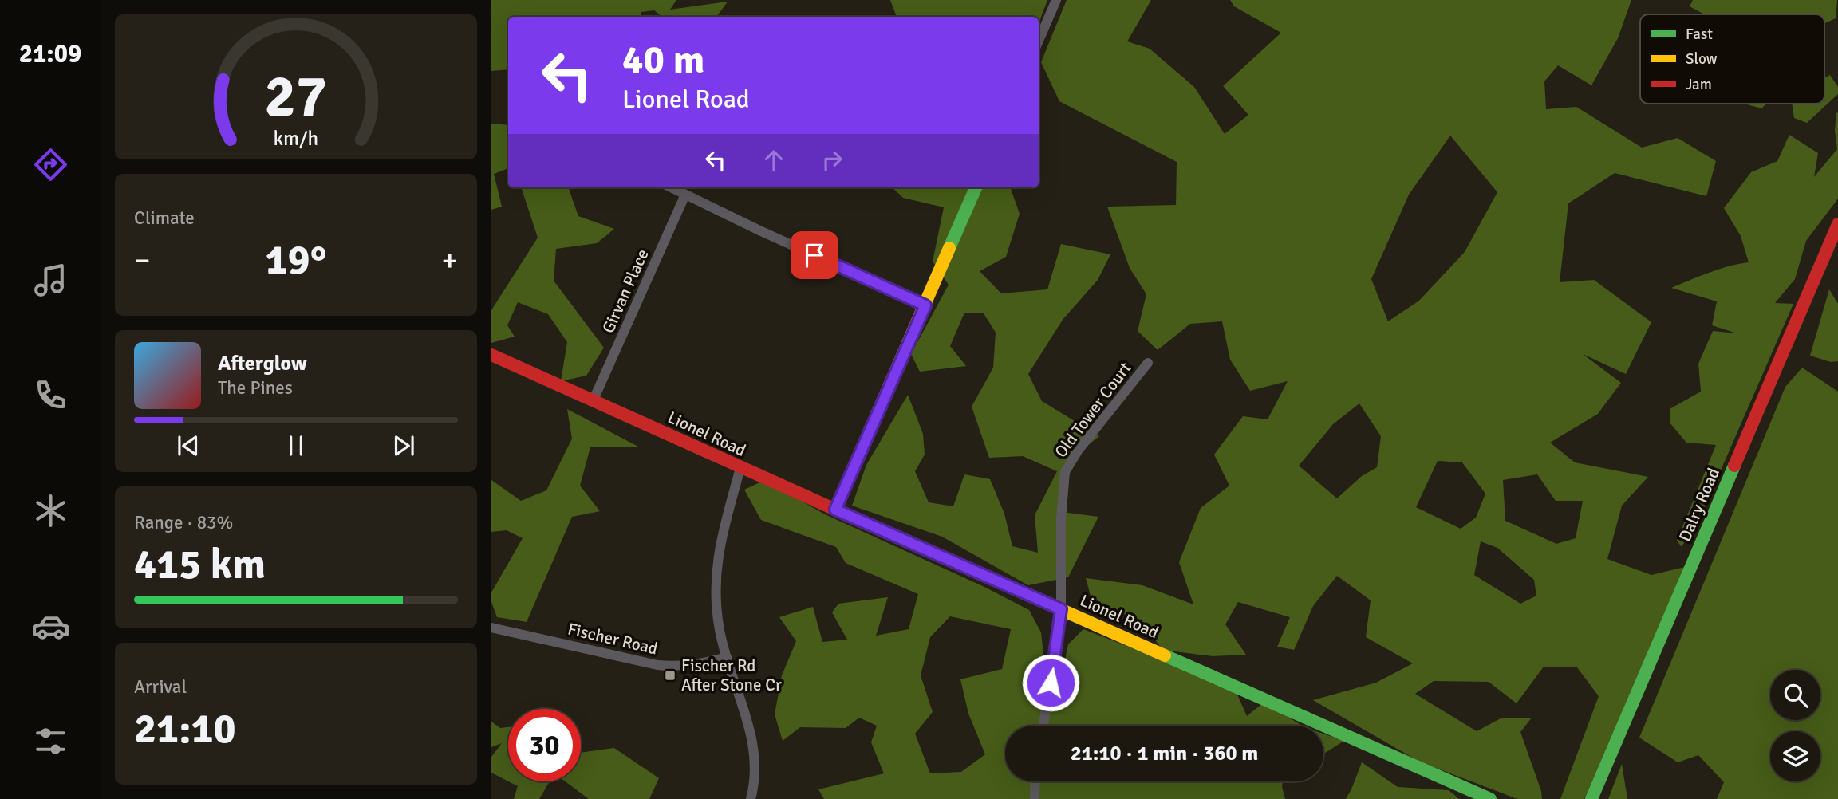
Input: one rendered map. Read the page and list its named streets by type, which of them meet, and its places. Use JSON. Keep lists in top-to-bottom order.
{
  "streets": {
    "street": [
      "Girvan Place",
      "Old Tower Court",
      "Lionel Road",
      "Dalry Road",
      "Fischer Road"
    ]
  },
  "crossings": [
    ["Girvan Place", "Lionel Road"],
    ["Old Tower Court", "Lionel Road"]
  ],
  "places": {
    "transit": ["Fischer Rd After Stone Cr"]
  },
  "legend": ["Fast", "Slow", "Jam"],
  "page": {
    "tabs": "21:09",
    "turn": ["40 m", "Lionel Road"],
    "tile": [
      "Climate",
      ["Range · 83%", "415 km"],
      ["Arrival", "21:10"]
    ],
    "heat": ["−", "19°", "+"],
    "song": ["Afterglow", "The Pines"],
    "limit": "30",
    "trip": "21:10 · 1 min · 360 m",
    "gauge": ["27", "km/h"]
  }
}
